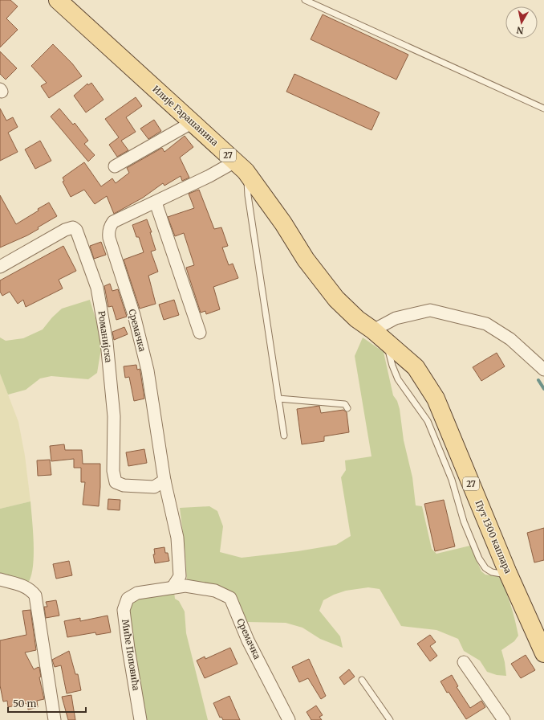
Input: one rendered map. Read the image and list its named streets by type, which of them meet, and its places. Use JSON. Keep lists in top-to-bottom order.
{
  "streets": {
    "main road": ["Илије Гарашанина", "27", "Пут 1300 каплара"],
    "street": ["Сремачка", "Романијска", "Миће Поповића"]
  },
  "crossings": [
    ["Илије Гарашанина", "Сремачка"],
    ["Илије Гарашанина", "Пут 1300 каплара"],
    ["Сремачка", "Романијска"],
    ["Сремачка", "Миће Поповића"]
  ],
  "scale_bar": "50 m",
  "north": "bottom"
}
